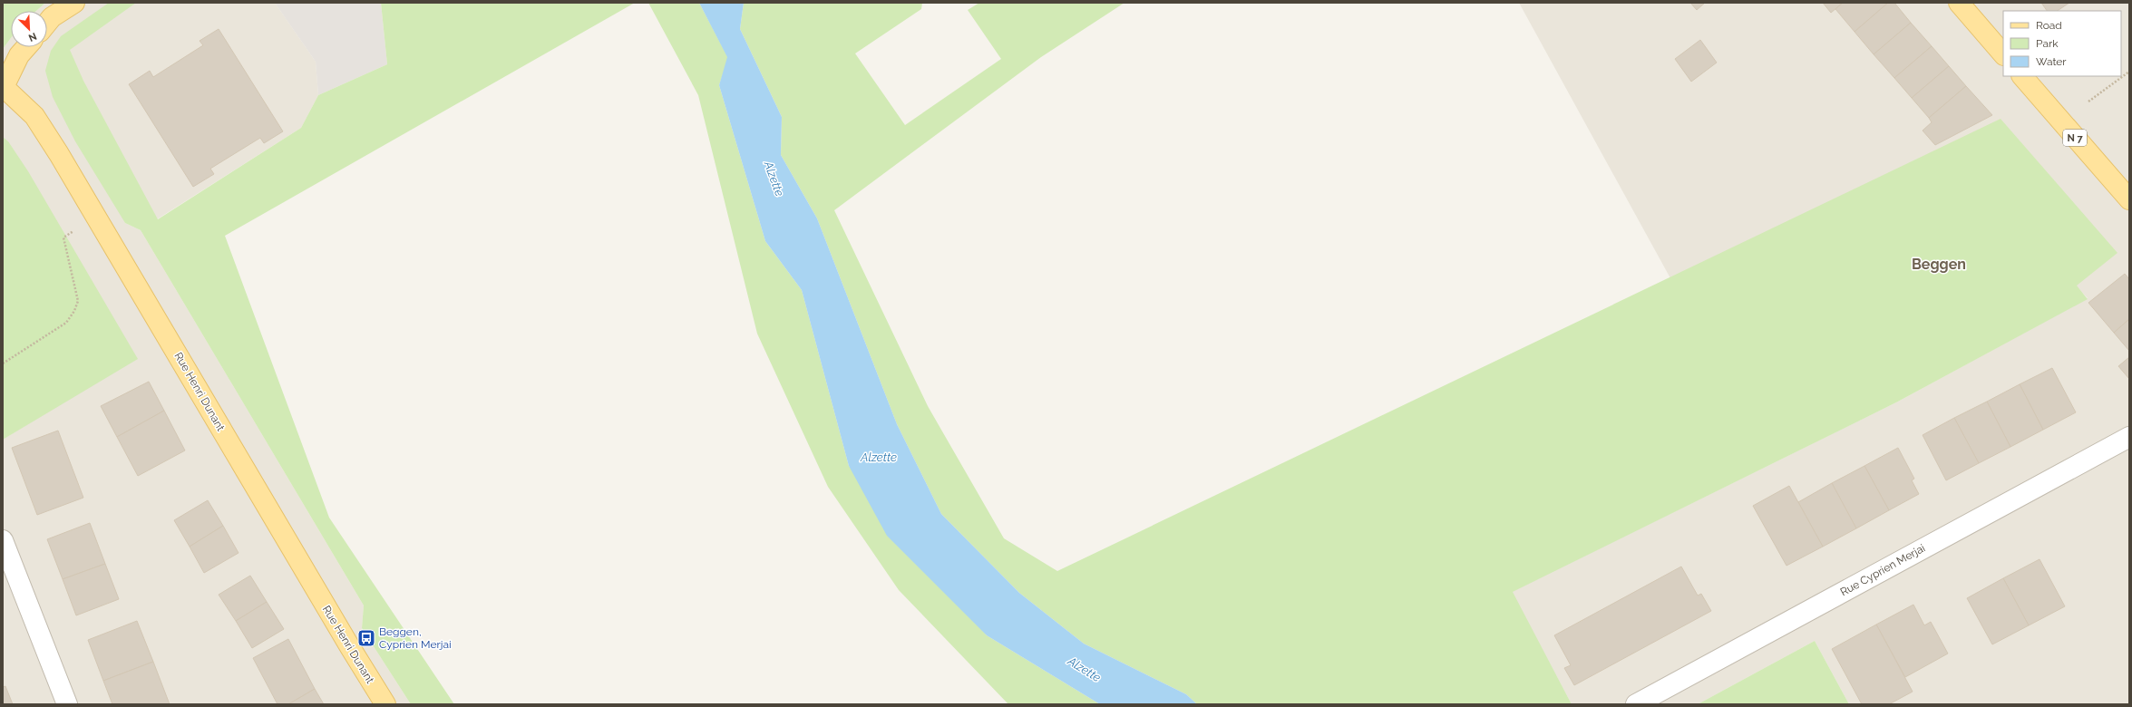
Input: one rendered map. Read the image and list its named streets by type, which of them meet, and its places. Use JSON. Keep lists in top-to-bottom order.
{
  "streets": {
    "main road": ["N 7", "Rue Henri Dunant"],
    "street": ["Rue Cyprien Merjai"]
  },
  "districts": ["Beggen"],
  "water": ["Alzette"],
  "places": {
    "bus stop": ["Beggen, Cyprien Merjai"]
  },
  "legend": ["Road", "Park", "Water"],
  "north": "bottom right"
}
